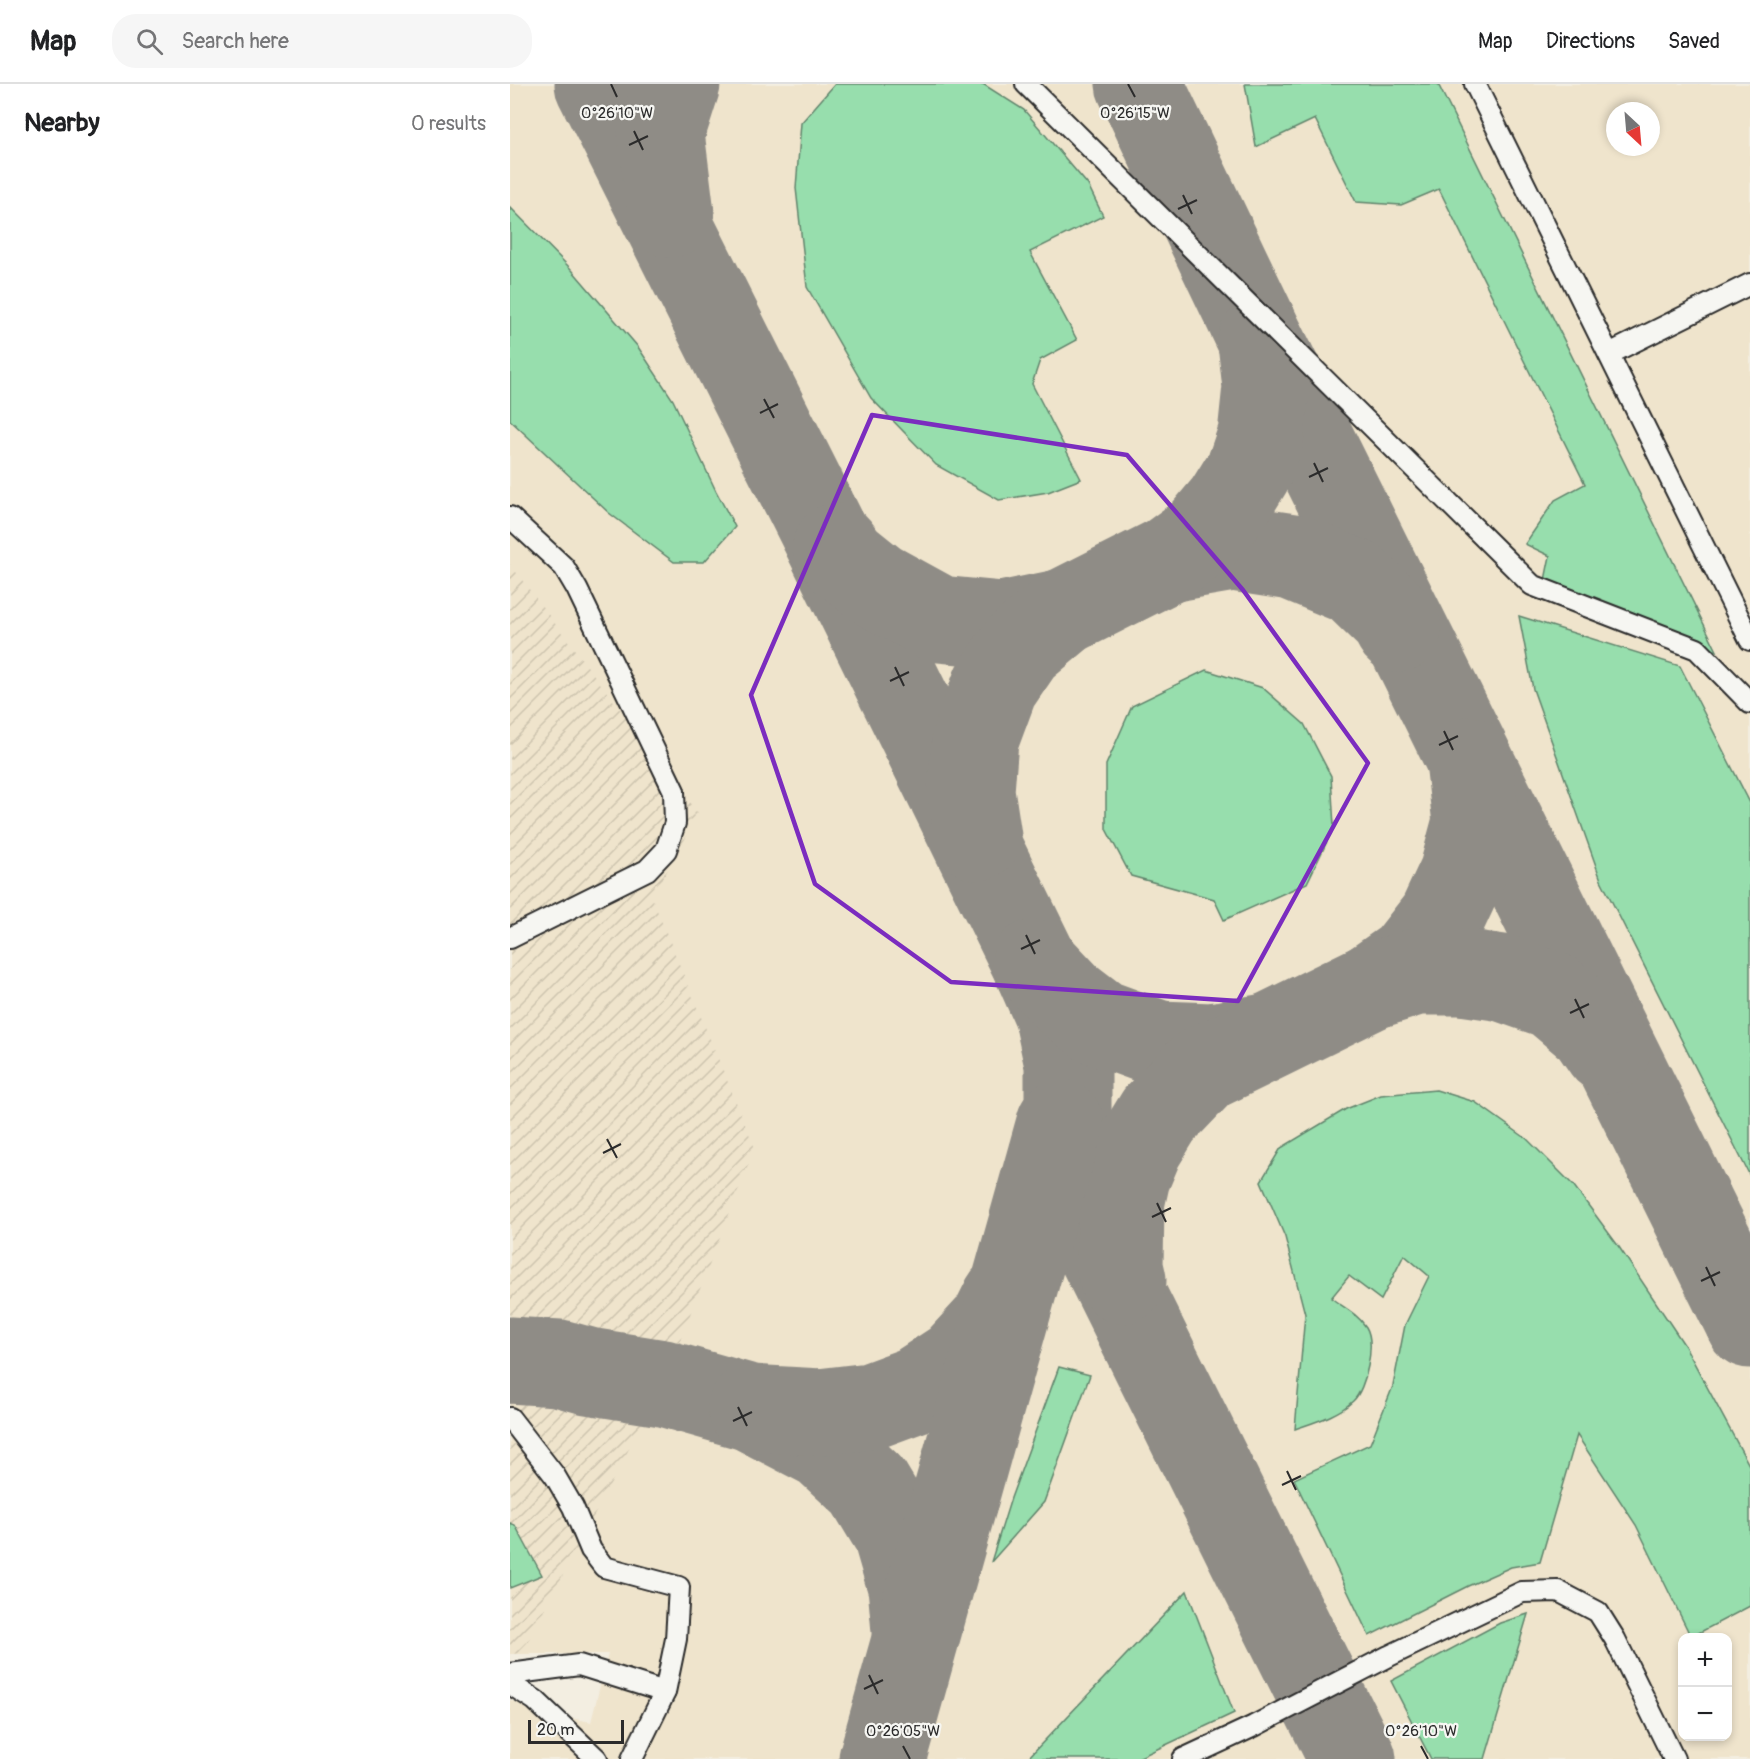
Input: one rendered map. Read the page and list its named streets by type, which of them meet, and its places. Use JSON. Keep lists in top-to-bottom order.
{
  "scale_bar": "20 m",
  "north": "bottom right",
  "page": {
    "header": "Map",
    "search": "Search here",
    "nav": ["Map", "Directions", "Saved"],
    "heading": ["Nearby", "0 results"],
    "map_buttons": ["+", "−"],
    "scale": "20 m"
  },
  "coordinates": ["0°26'10\"W", "0°26'15\"W", "0°26'05\"W"]
}
